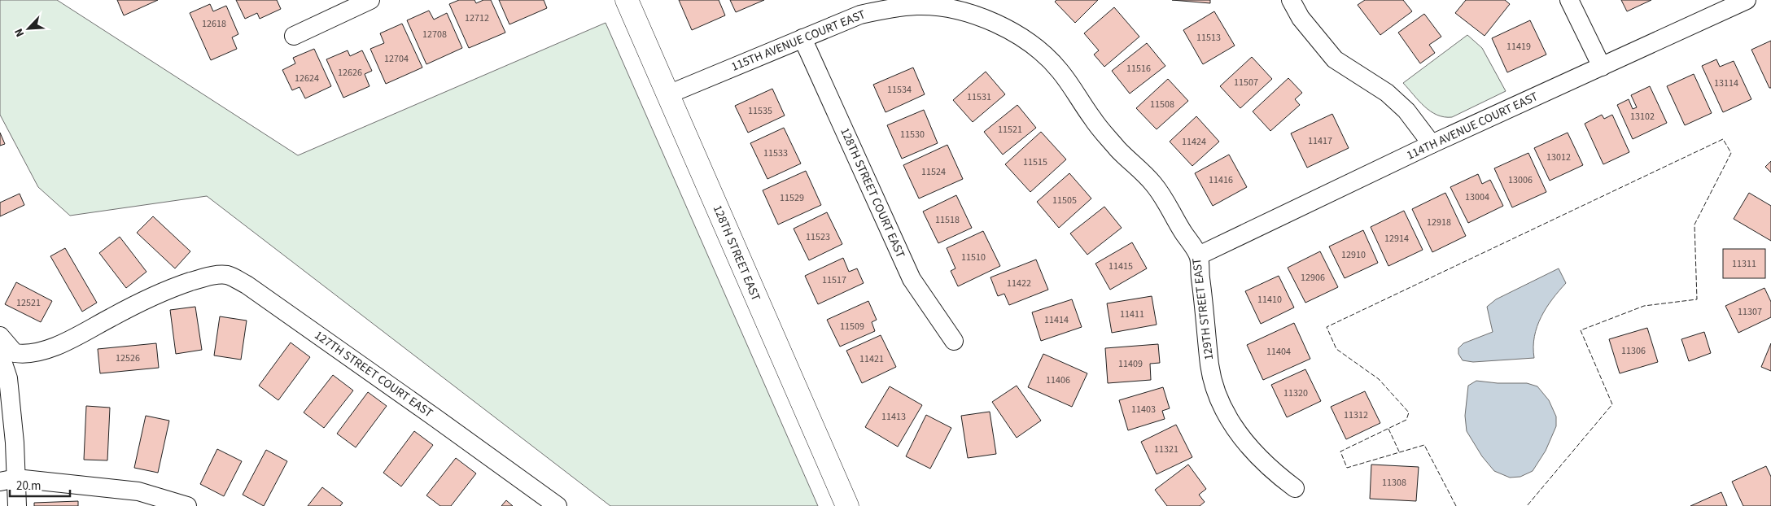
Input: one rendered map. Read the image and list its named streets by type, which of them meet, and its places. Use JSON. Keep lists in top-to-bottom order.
{
  "streets": {
    "street": [
      "115TH AVENUE COURT EAST",
      "114TH AVENUE COURT EAST",
      "128TH STREET COURT EAST",
      "128TH STREET EAST",
      "129TH STREET EAST",
      "127TH STREET COURT EAST"
    ]
  },
  "crossings": [
    ["115TH AVENUE COURT EAST", "128TH STREET COURT EAST"],
    ["115TH AVENUE COURT EAST", "128TH STREET EAST"],
    ["115TH AVENUE COURT EAST", "129TH STREET EAST"],
    ["114TH AVENUE COURT EAST", "129TH STREET EAST"]
  ],
  "house_numbers": [
    "12712",
    "12618",
    "12708",
    "11513",
    "11419",
    "12704",
    "11516",
    "12626",
    "12624",
    "11507",
    "13114",
    "11534",
    "11531",
    "11508",
    "11535",
    "13102",
    "11521",
    "11530",
    "11417",
    "11424",
    "11533",
    "13012",
    "11515",
    "11524",
    "11416",
    "13006",
    "13004",
    "11529",
    "11505",
    "11518",
    "12918",
    "11523",
    "12914",
    "12910",
    "11510",
    "11311",
    "11415",
    "12906",
    "11517",
    "11422",
    "11410",
    "12521",
    "11307",
    "11411",
    "11414",
    "11509",
    "11306",
    "11404",
    "12526",
    "11421",
    "11409",
    "11406",
    "11320",
    "11403",
    "11312",
    "11413",
    "11321",
    "11308"
  ],
  "scale_bar": "20 m",
  "north": "bottom left"
}
